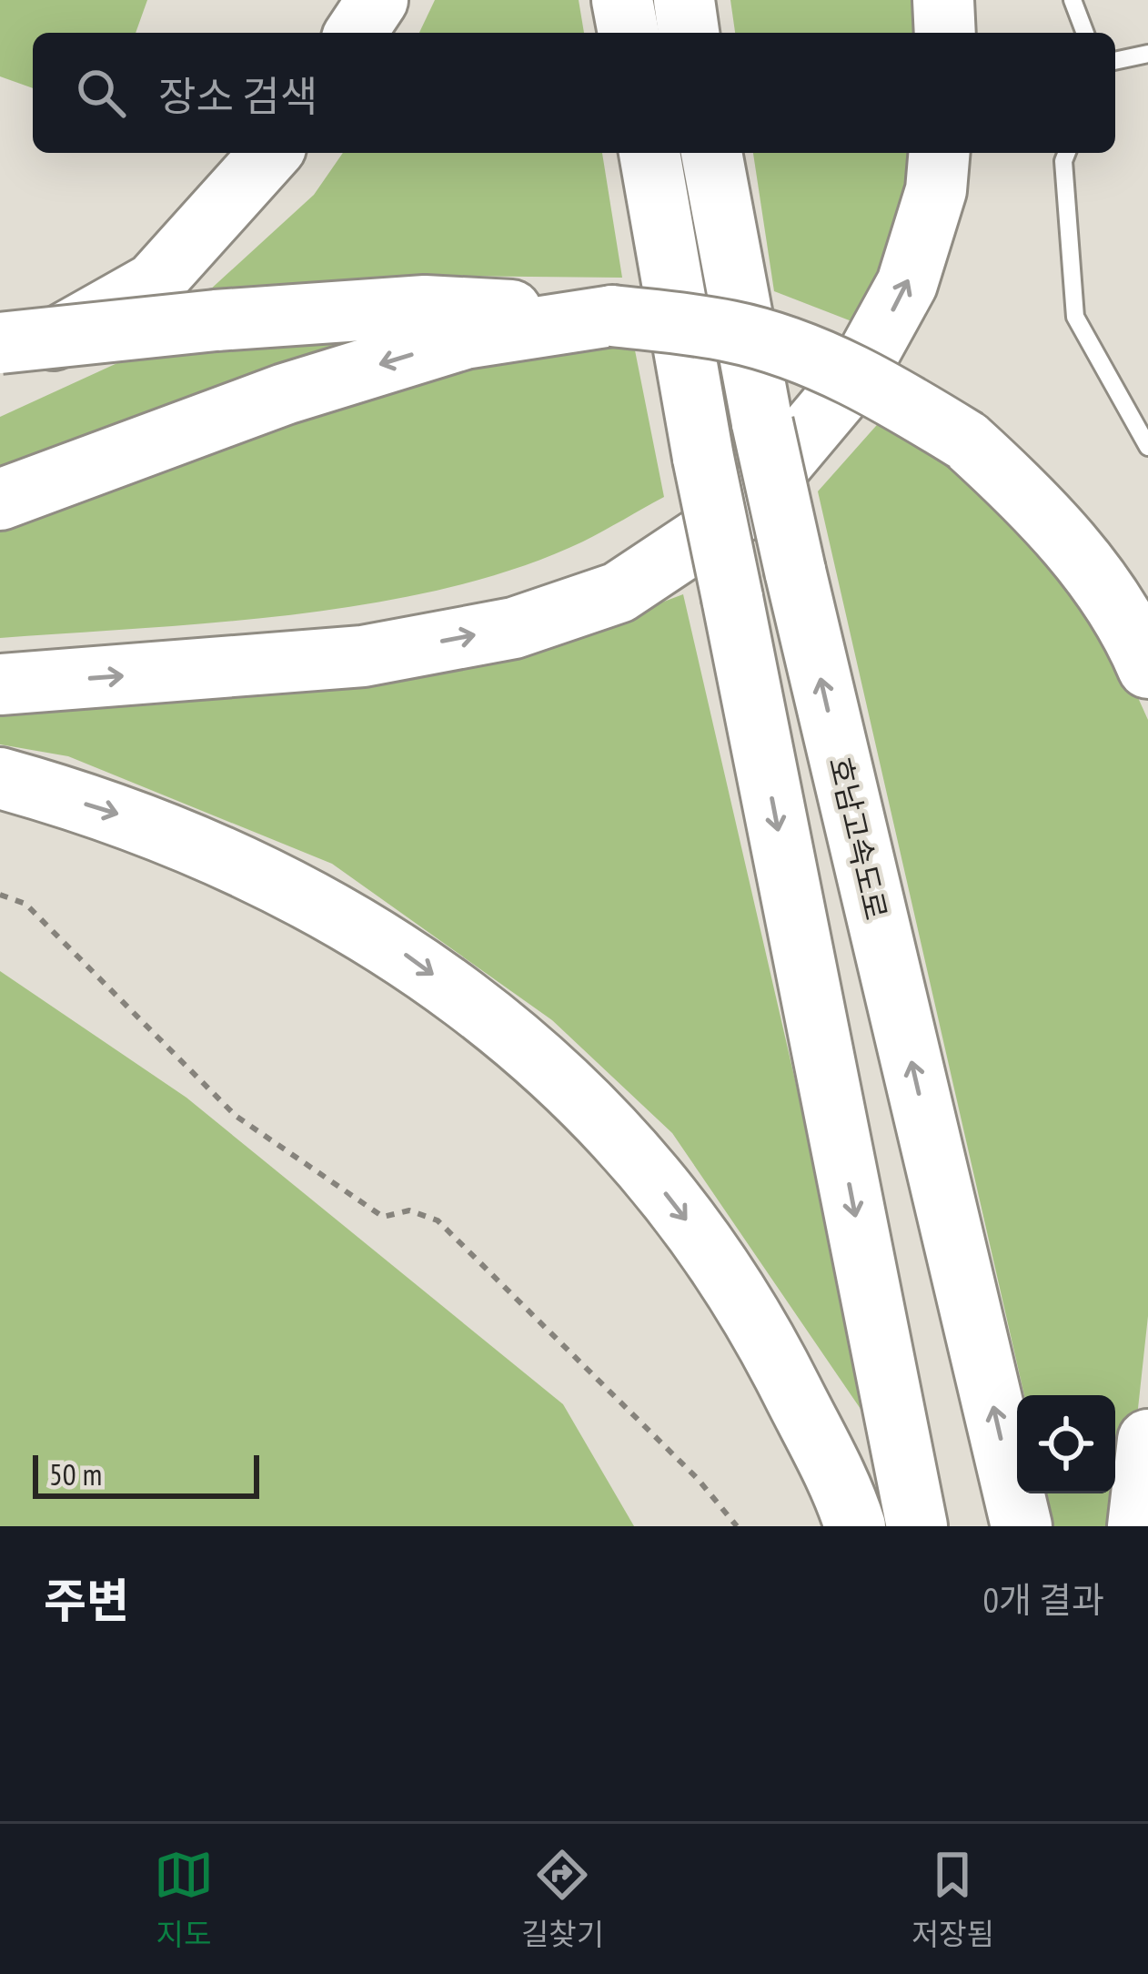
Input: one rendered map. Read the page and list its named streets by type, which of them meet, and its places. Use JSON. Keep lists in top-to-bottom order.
{
  "streets": {
    "highway": ["호남고속도로"]
  },
  "scale_bar": "50 m",
  "page": {
    "search": "장소 검색",
    "scale": "50 m",
    "heading": ["주변", "0개 결과"],
    "nav": ["지도", "길찾기", "저장됨"]
  }
}
